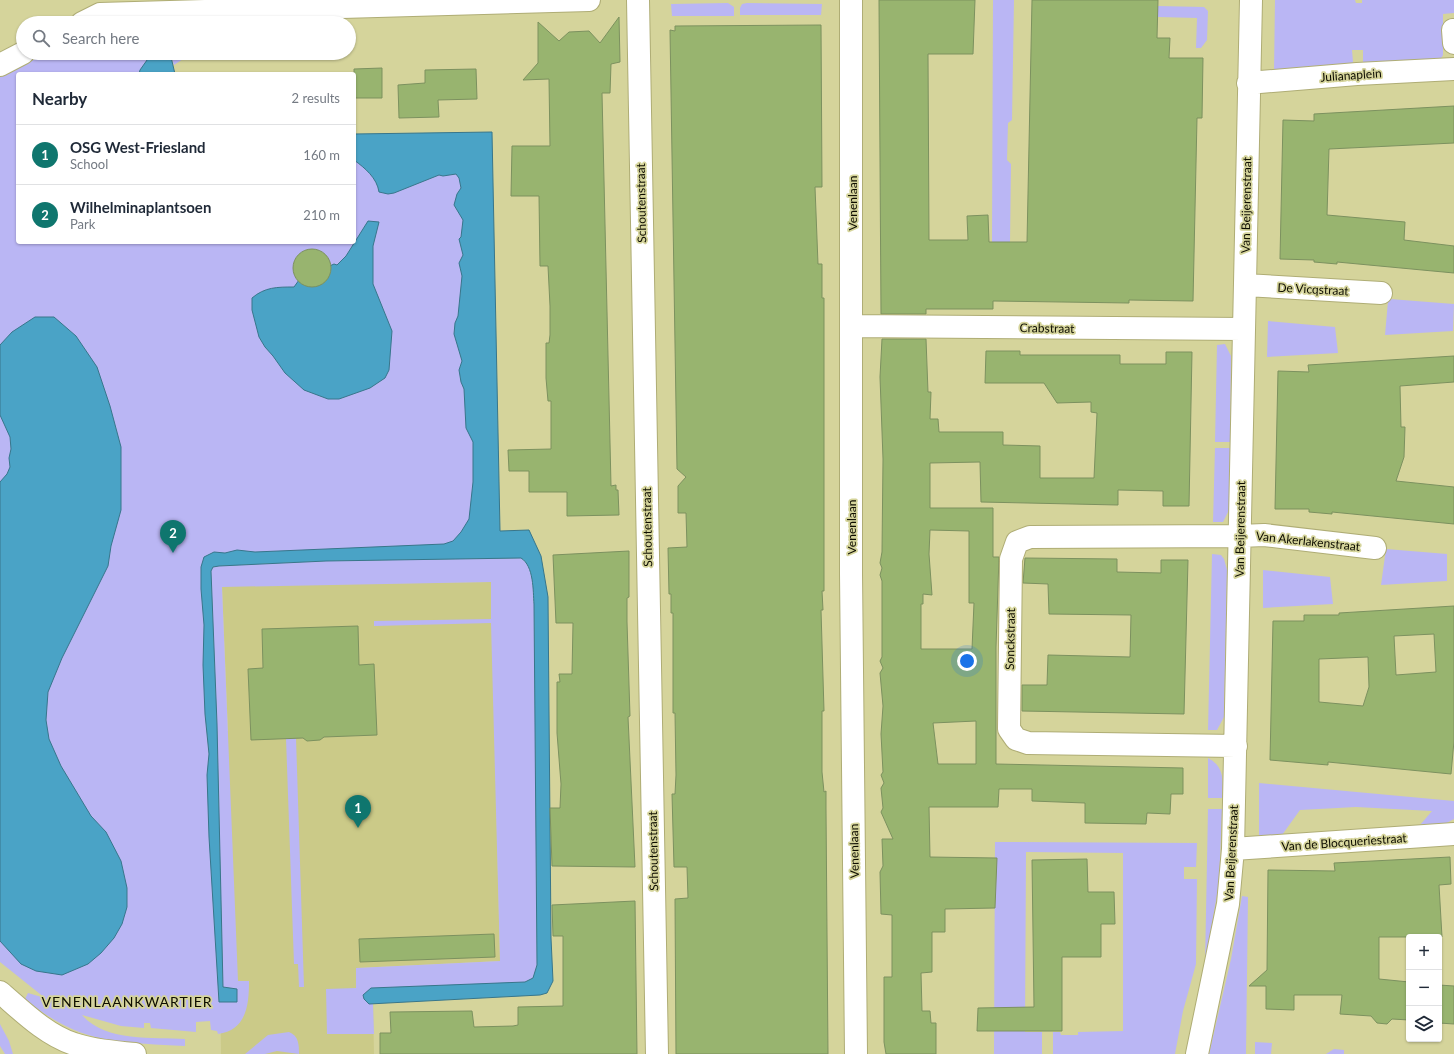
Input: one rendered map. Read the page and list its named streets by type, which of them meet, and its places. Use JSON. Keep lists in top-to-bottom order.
{
  "streets": {
    "street": [
      "Julianaplein",
      "Schoutenstraat",
      "Venenlaan",
      "Van Beijerenstraat",
      "De Vicqstraat",
      "Crabstraat",
      "Van Akerlakenstraat",
      "Sonckstraat",
      "Van de Blocqueriestraat"
    ]
  },
  "crossings": [
    ["Julianaplein", "Van Beijerenstraat"],
    ["Venenlaan", "Crabstraat"],
    ["Van Beijerenstraat", "De Vicqstraat"],
    ["Van Beijerenstraat", "Crabstraat"],
    ["Van Beijerenstraat", "Van Akerlakenstraat"],
    ["Van Beijerenstraat", "Sonckstraat"],
    ["Van Beijerenstraat", "Van de Blocqueriestraat"],
    ["Van Akerlakenstraat", "Sonckstraat"]
  ],
  "districts": ["VENENLAANKWARTIER"],
  "page": {
    "search": "Search here",
    "heading": ["Nearby", "2 results"],
    "list": [
      {
        "mark": "1",
        "name": "OSG West-Friesland",
        "note": "School",
        "value": "160 m"
      },
      {
        "mark": "2",
        "name": "Wilhelminaplantsoen",
        "note": "Park",
        "value": "210 m"
      }
    ],
    "pins": ["2", "1"],
    "map_buttons": ["+", "−"]
  }
}
